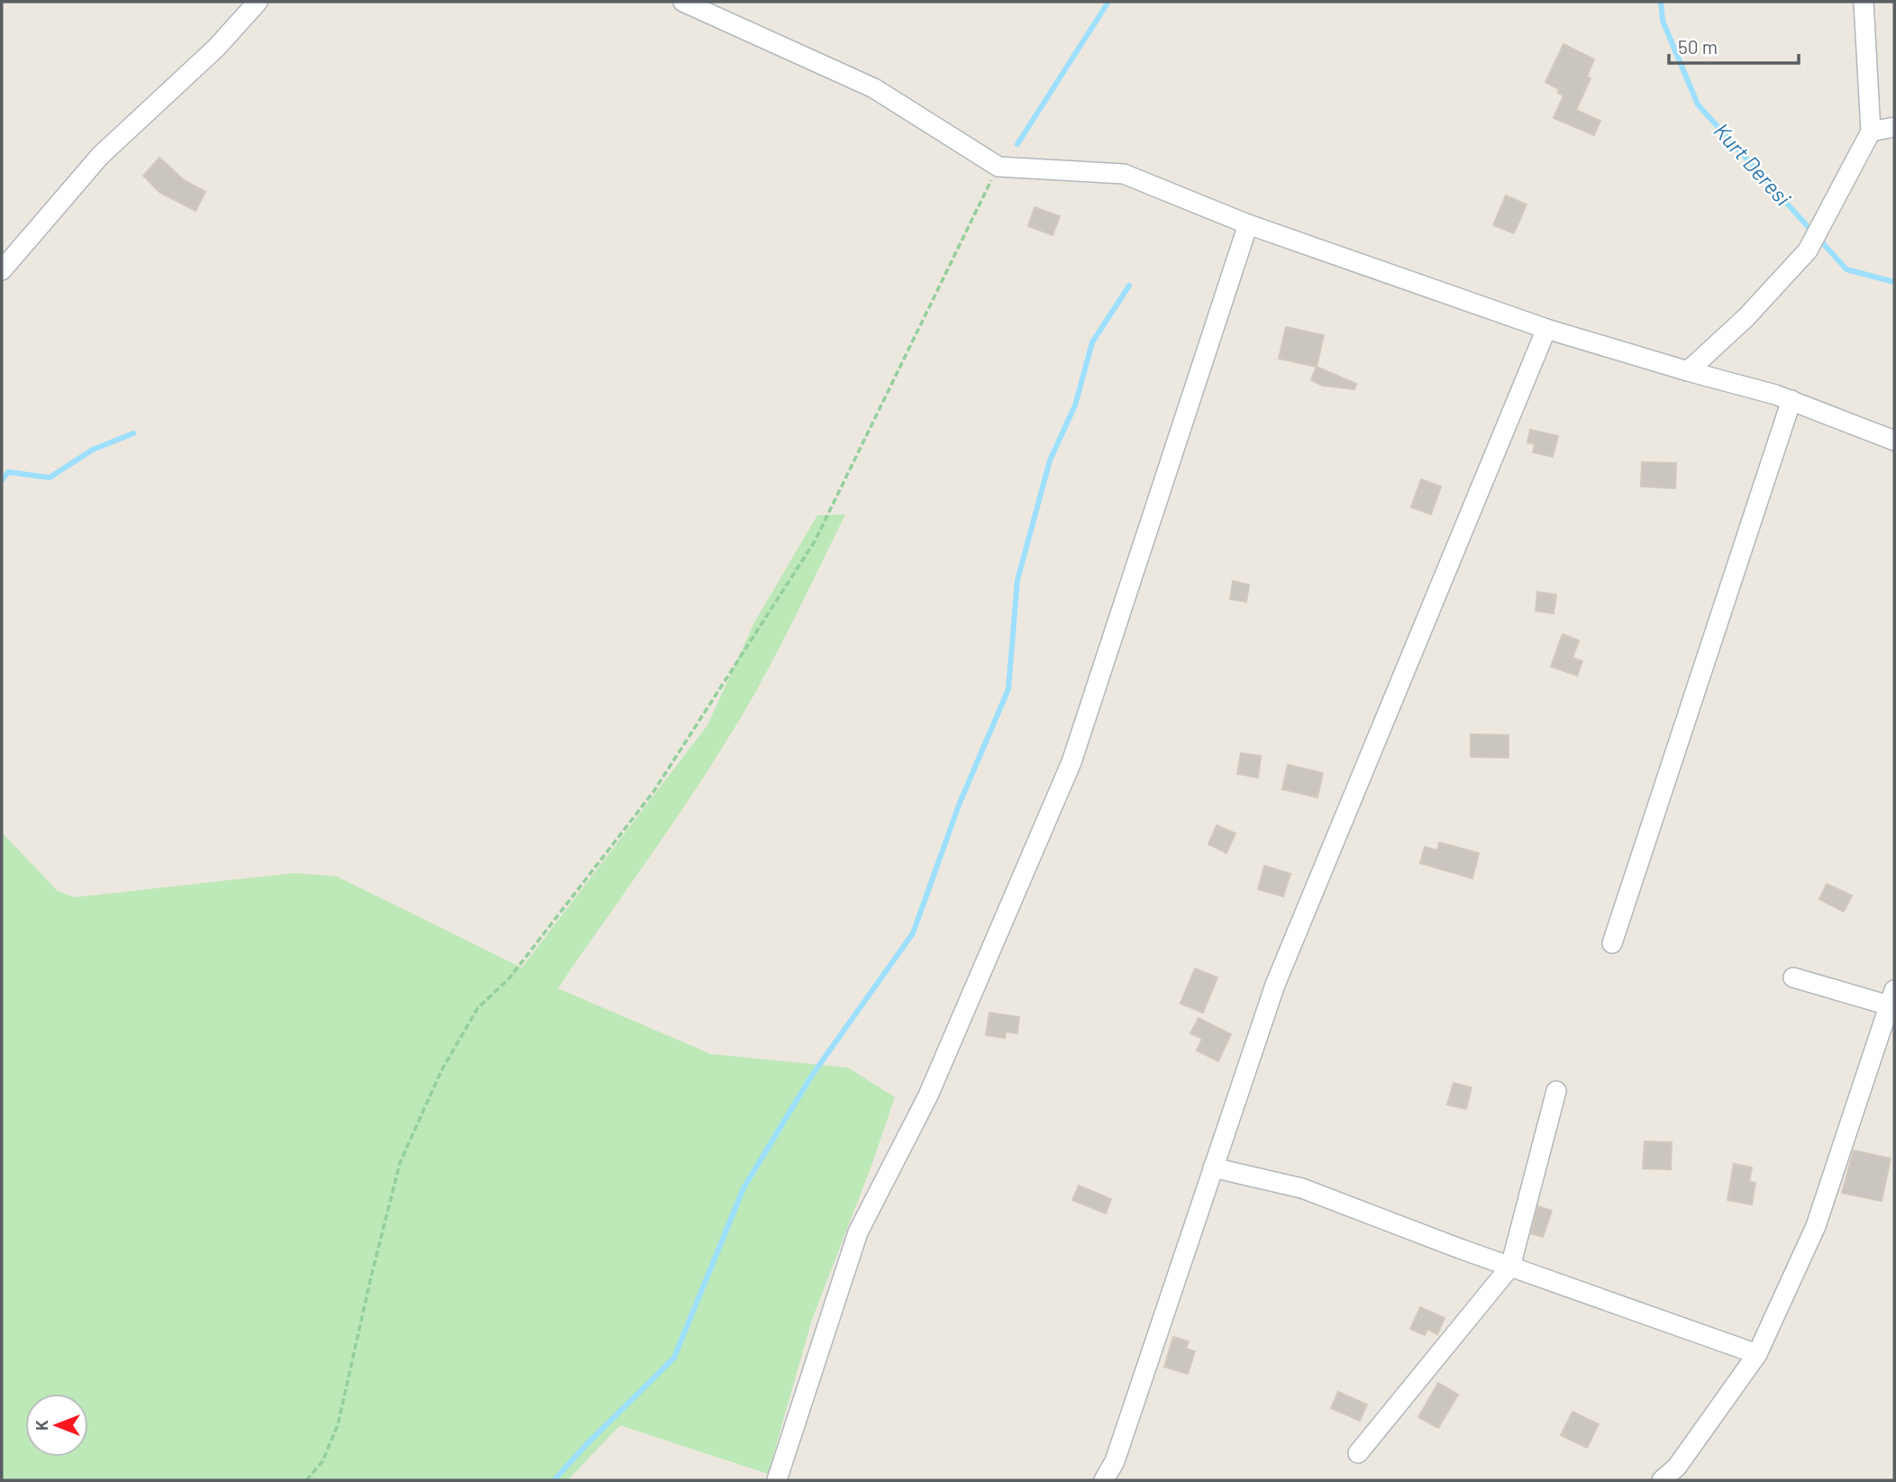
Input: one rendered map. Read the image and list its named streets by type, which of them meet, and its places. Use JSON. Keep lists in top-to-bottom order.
{
  "water": ["Kurt Deresi"],
  "scale_bar": "50 m",
  "north": "left"
}
